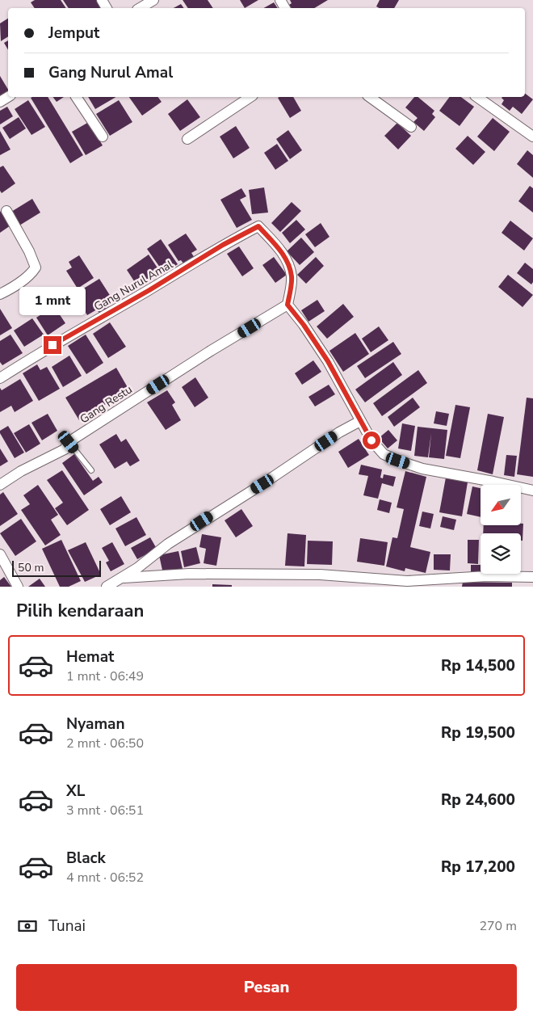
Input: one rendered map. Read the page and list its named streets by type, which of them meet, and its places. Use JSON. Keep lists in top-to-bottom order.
{
  "streets": {
    "street": ["Gang Nurul Amal", "Gang Restu"]
  },
  "crossings": [
    ["Gang Nurul Amal", "Gang Restu"]
  ],
  "scale_bar": "50 m",
  "north": "bottom left",
  "page": {
    "banner": ["Jemput", "Gang Nurul Amal"],
    "bubble": "1 mnt",
    "scale": "50 m",
    "heading": "Pilih kendaraan",
    "list": [
      {
        "name": "Hemat",
        "note": "1 mnt · 06:49",
        "value": "Rp 14,500"
      },
      {
        "name": "Nyaman",
        "note": "2 mnt · 06:50",
        "value": "Rp 19,500"
      },
      {
        "name": "XL",
        "note": "3 mnt · 06:51",
        "value": "Rp 24,600"
      },
      {
        "name": "Black",
        "note": "4 mnt · 06:52",
        "value": "Rp 17,200"
      }
    ],
    "pay": ["Tunai", "270 m"],
    "buttons": "Pesan"
  }
}
